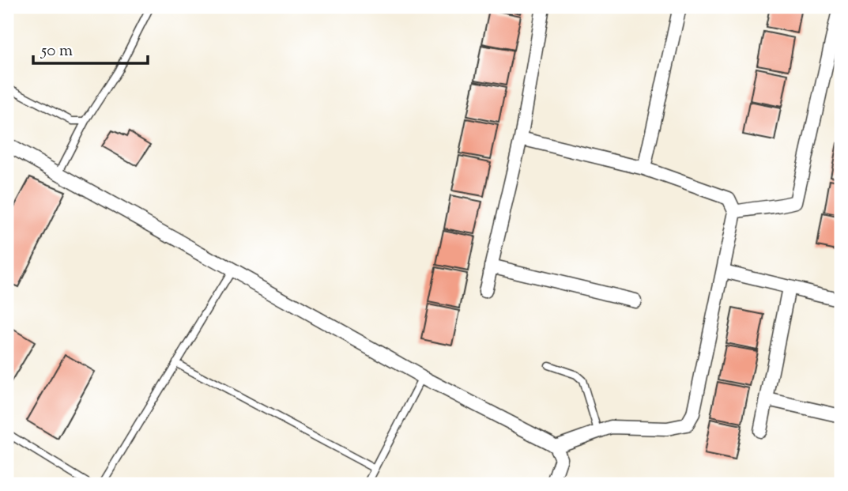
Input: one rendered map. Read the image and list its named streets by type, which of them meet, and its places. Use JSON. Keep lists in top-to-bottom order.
{
  "scale_bar": "50 m"
}
